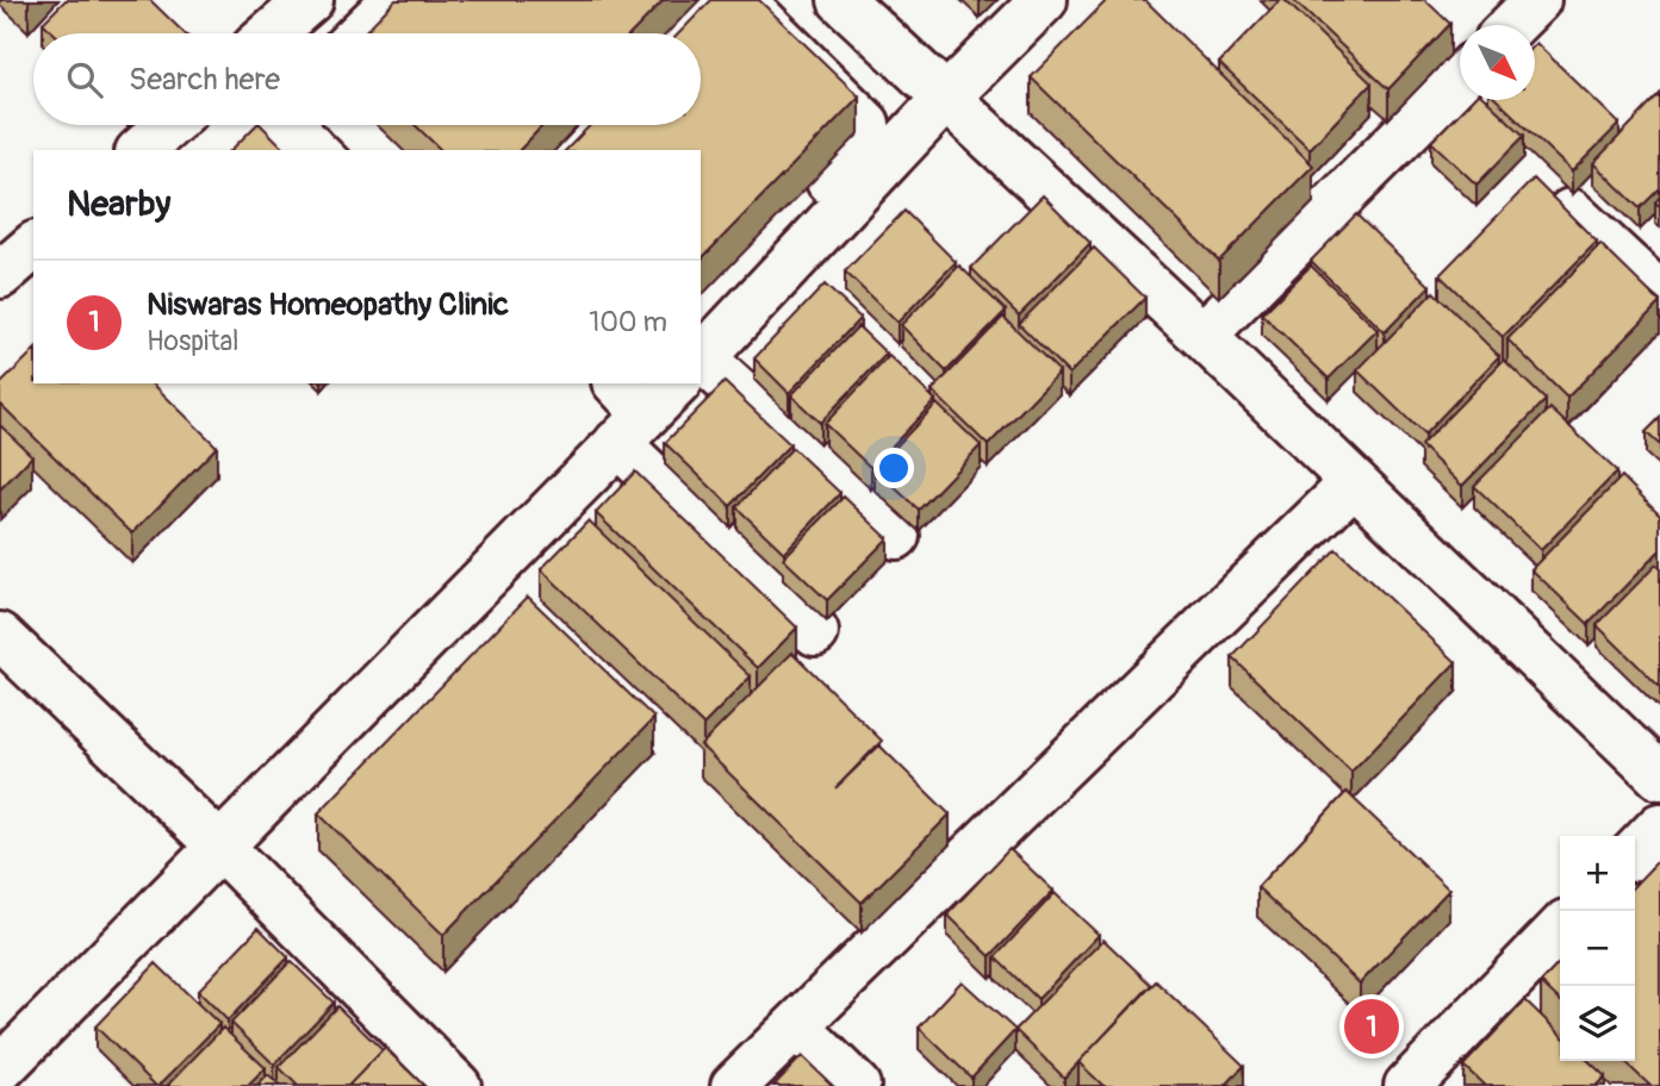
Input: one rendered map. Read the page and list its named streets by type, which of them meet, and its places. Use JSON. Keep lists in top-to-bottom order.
{
  "north": "bottom right",
  "page": {
    "search": "Search here",
    "heading": "Nearby",
    "list": [
      {
        "mark": "1",
        "name": "Niswaras Homeopathy Clinic",
        "note": "Hospital",
        "value": "100 m"
      }
    ],
    "map_buttons": ["+", "−"],
    "pins": "1"
  }
}
